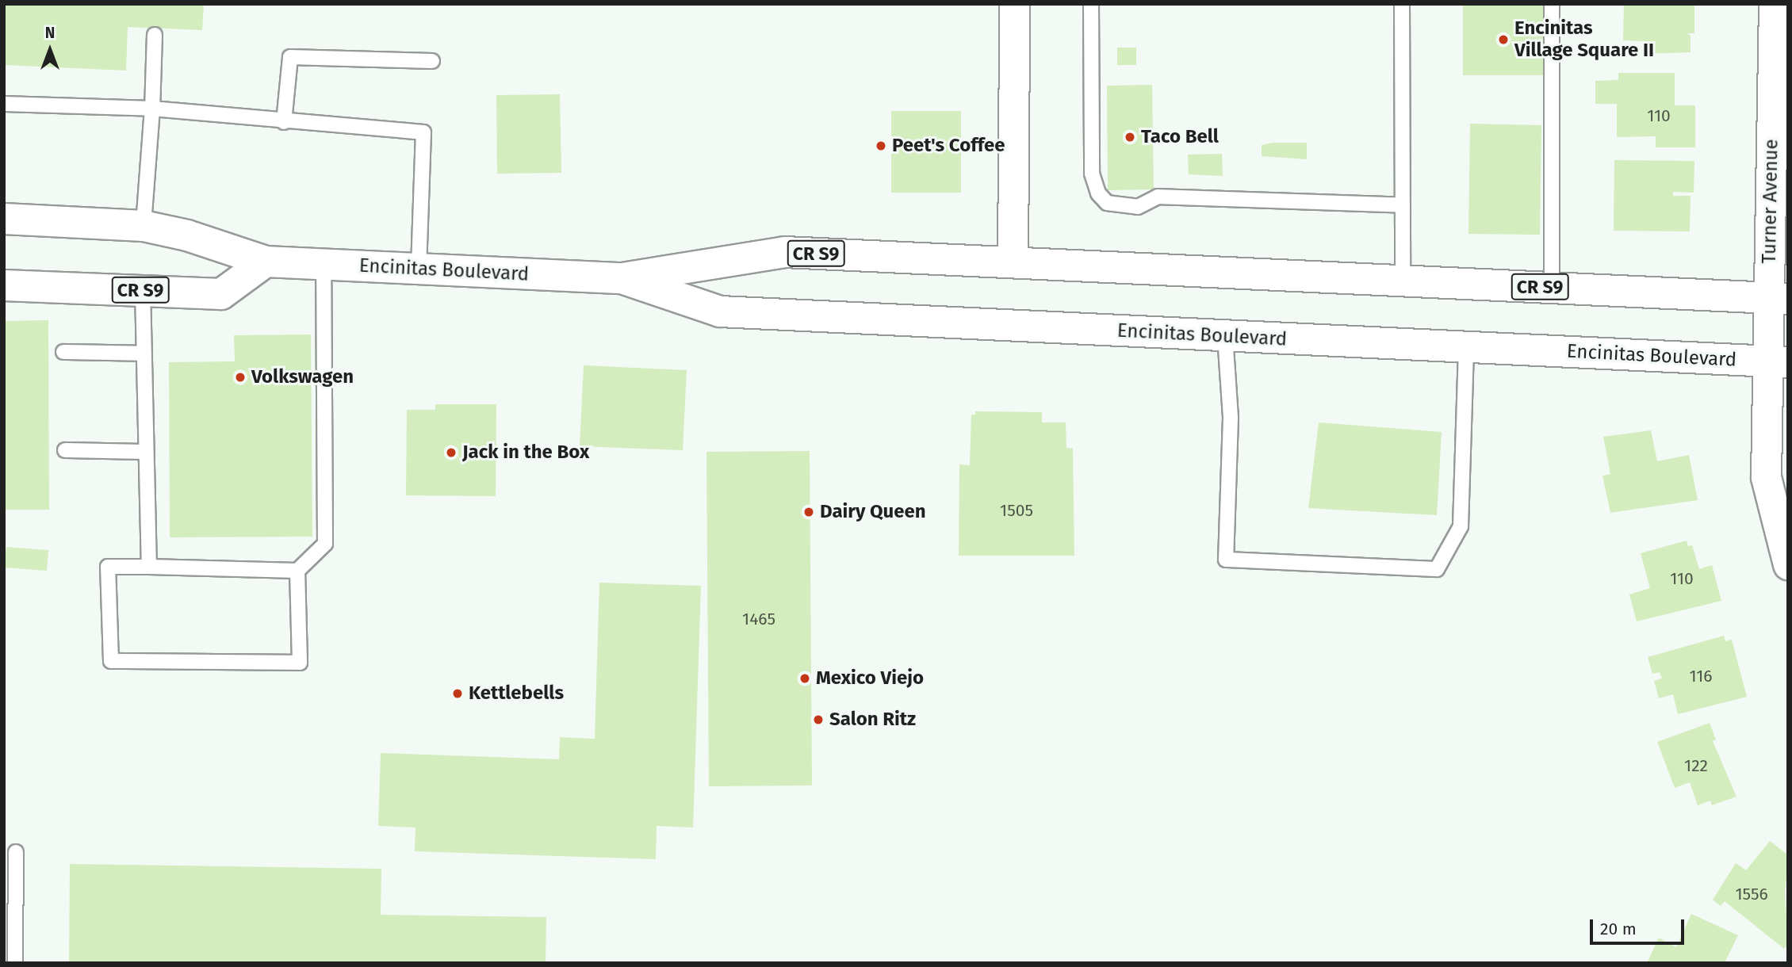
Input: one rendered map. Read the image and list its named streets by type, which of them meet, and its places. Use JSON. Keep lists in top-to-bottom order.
{
  "streets": {
    "main road": ["CR S9", "Encinitas Boulevard"],
    "street": ["Turner Avenue"]
  },
  "crossings": [
    ["Turner Avenue", "Encinitas Boulevard"],
    ["CR S9", "Encinitas Boulevard"]
  ],
  "places": [
    "Encinitas Village Square II",
    "Taco Bell",
    "Peet's Coffee",
    "Volkswagen",
    "Jack in the Box",
    "Dairy Queen",
    "Mexico Viejo",
    "Kettlebells",
    "Salon Ritz"
  ],
  "house_numbers": [
    "110",
    "1505",
    "110",
    "1465",
    "116",
    "122",
    "1556"
  ],
  "scale_bar": "20 m",
  "north": "top"
}
